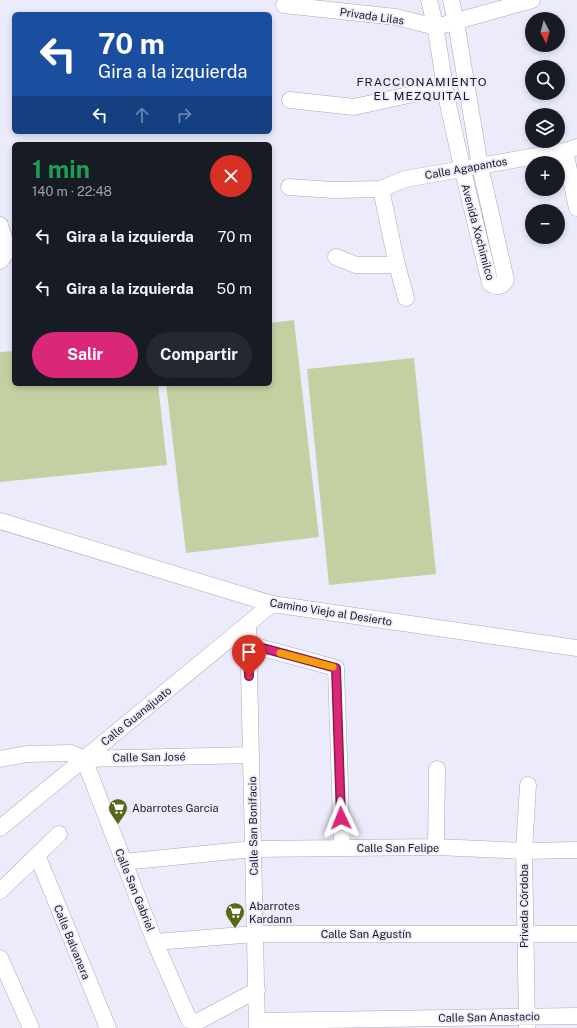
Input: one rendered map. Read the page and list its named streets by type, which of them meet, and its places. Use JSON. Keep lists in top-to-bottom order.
{
  "streets": {
    "street": [
      "Privada Lilas",
      "Calle Agapantos",
      "Avenida Xochimilco",
      "Camino Viejo al Desierto",
      "Calle Guanajuato",
      "Calle San José",
      "Calle San Bonifacio",
      "Calle San Felipe",
      "Calle San Gabriel",
      "Privada Córdoba",
      "Calle San Agustín",
      "Calle Balvanera",
      "Calle San Anastacio"
    ]
  },
  "crossings": [
    ["Privada Lilas", "Avenida Xochimilco"],
    ["Calle Agapantos", "Avenida Xochimilco"],
    ["Camino Viejo al Desierto", "Calle Guanajuato"],
    ["Calle Guanajuato", "Calle San José"],
    ["Calle Guanajuato", "Calle San Bonifacio"],
    ["Calle Guanajuato", "Calle San Gabriel"],
    ["Calle San José", "Calle San Bonifacio"],
    ["Calle San José", "Calle San Gabriel"],
    ["Calle San Bonifacio", "Calle San Felipe"],
    ["Calle San Bonifacio", "Calle San Gabriel"],
    ["Calle San Bonifacio", "Calle San Agustín"],
    ["Calle San Bonifacio", "Calle San Anastacio"],
    ["Calle San Felipe", "Calle San Gabriel"],
    ["Calle San Felipe", "Privada Córdoba"],
    ["Calle San Gabriel", "Calle San Agustín"],
    ["Privada Córdoba", "Calle San Agustín"],
    ["Privada Córdoba", "Calle San Anastacio"]
  ],
  "districts": ["FRACCIONAMIENTO EL MEZQUITAL"],
  "places": {
    "supermarket": ["Abarrotes Garcia", "Abarrotes Kardann"]
  },
  "north": "bottom",
  "page": {
    "map_buttons": ["+", "−"],
    "turn": ["70 m", "Gira a la izquierda"],
    "heading": ["1 min", "140 m · 22:48"],
    "list": [
      {
        "name": "Gira a la izquierda",
        "value": "70 m"
      },
      {
        "name": "Gira a la izquierda",
        "value": "50 m"
      }
    ],
    "buttons": ["Salir", "Compartir"]
  }
}
